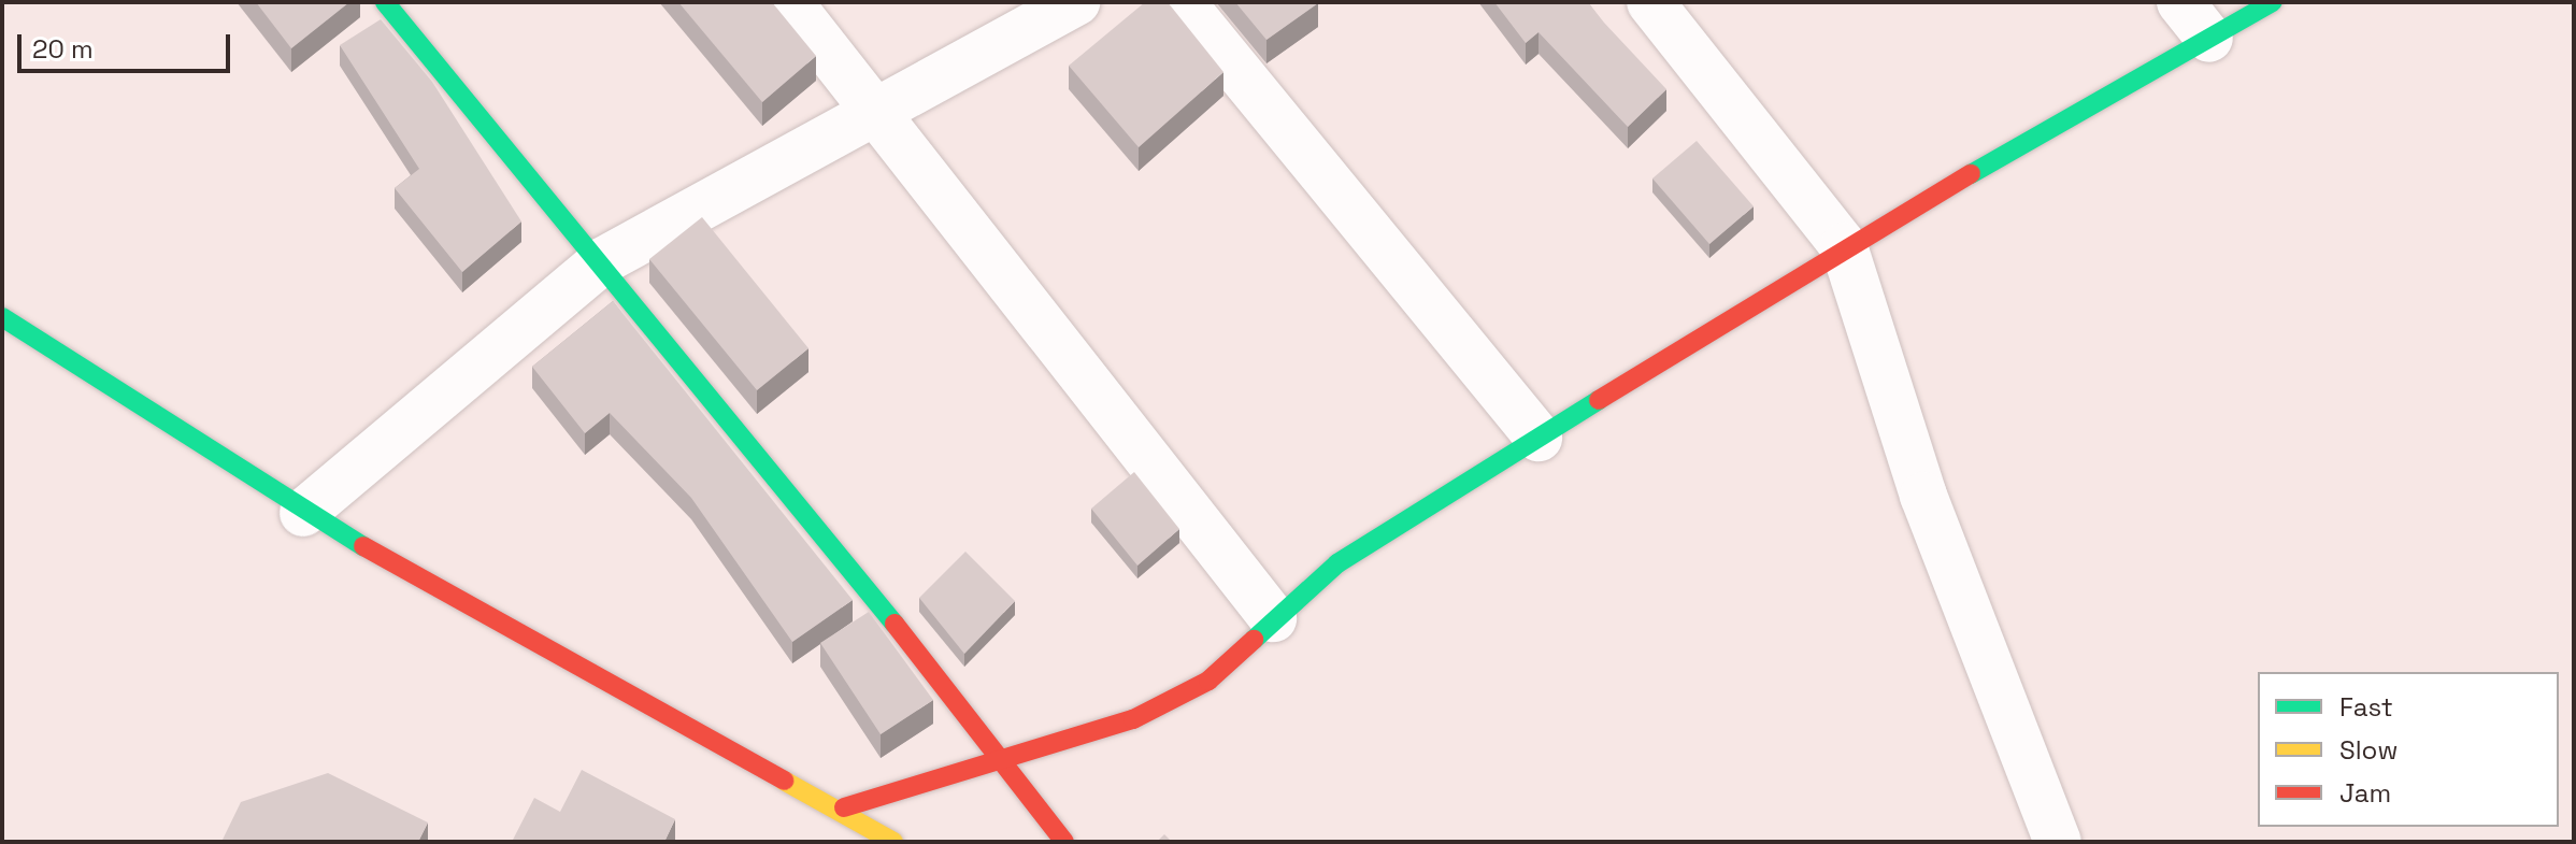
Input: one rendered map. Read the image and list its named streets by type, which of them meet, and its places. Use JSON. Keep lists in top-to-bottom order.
{
  "legend": ["Fast", "Slow", "Jam"],
  "scale_bar": "20 m"
}
